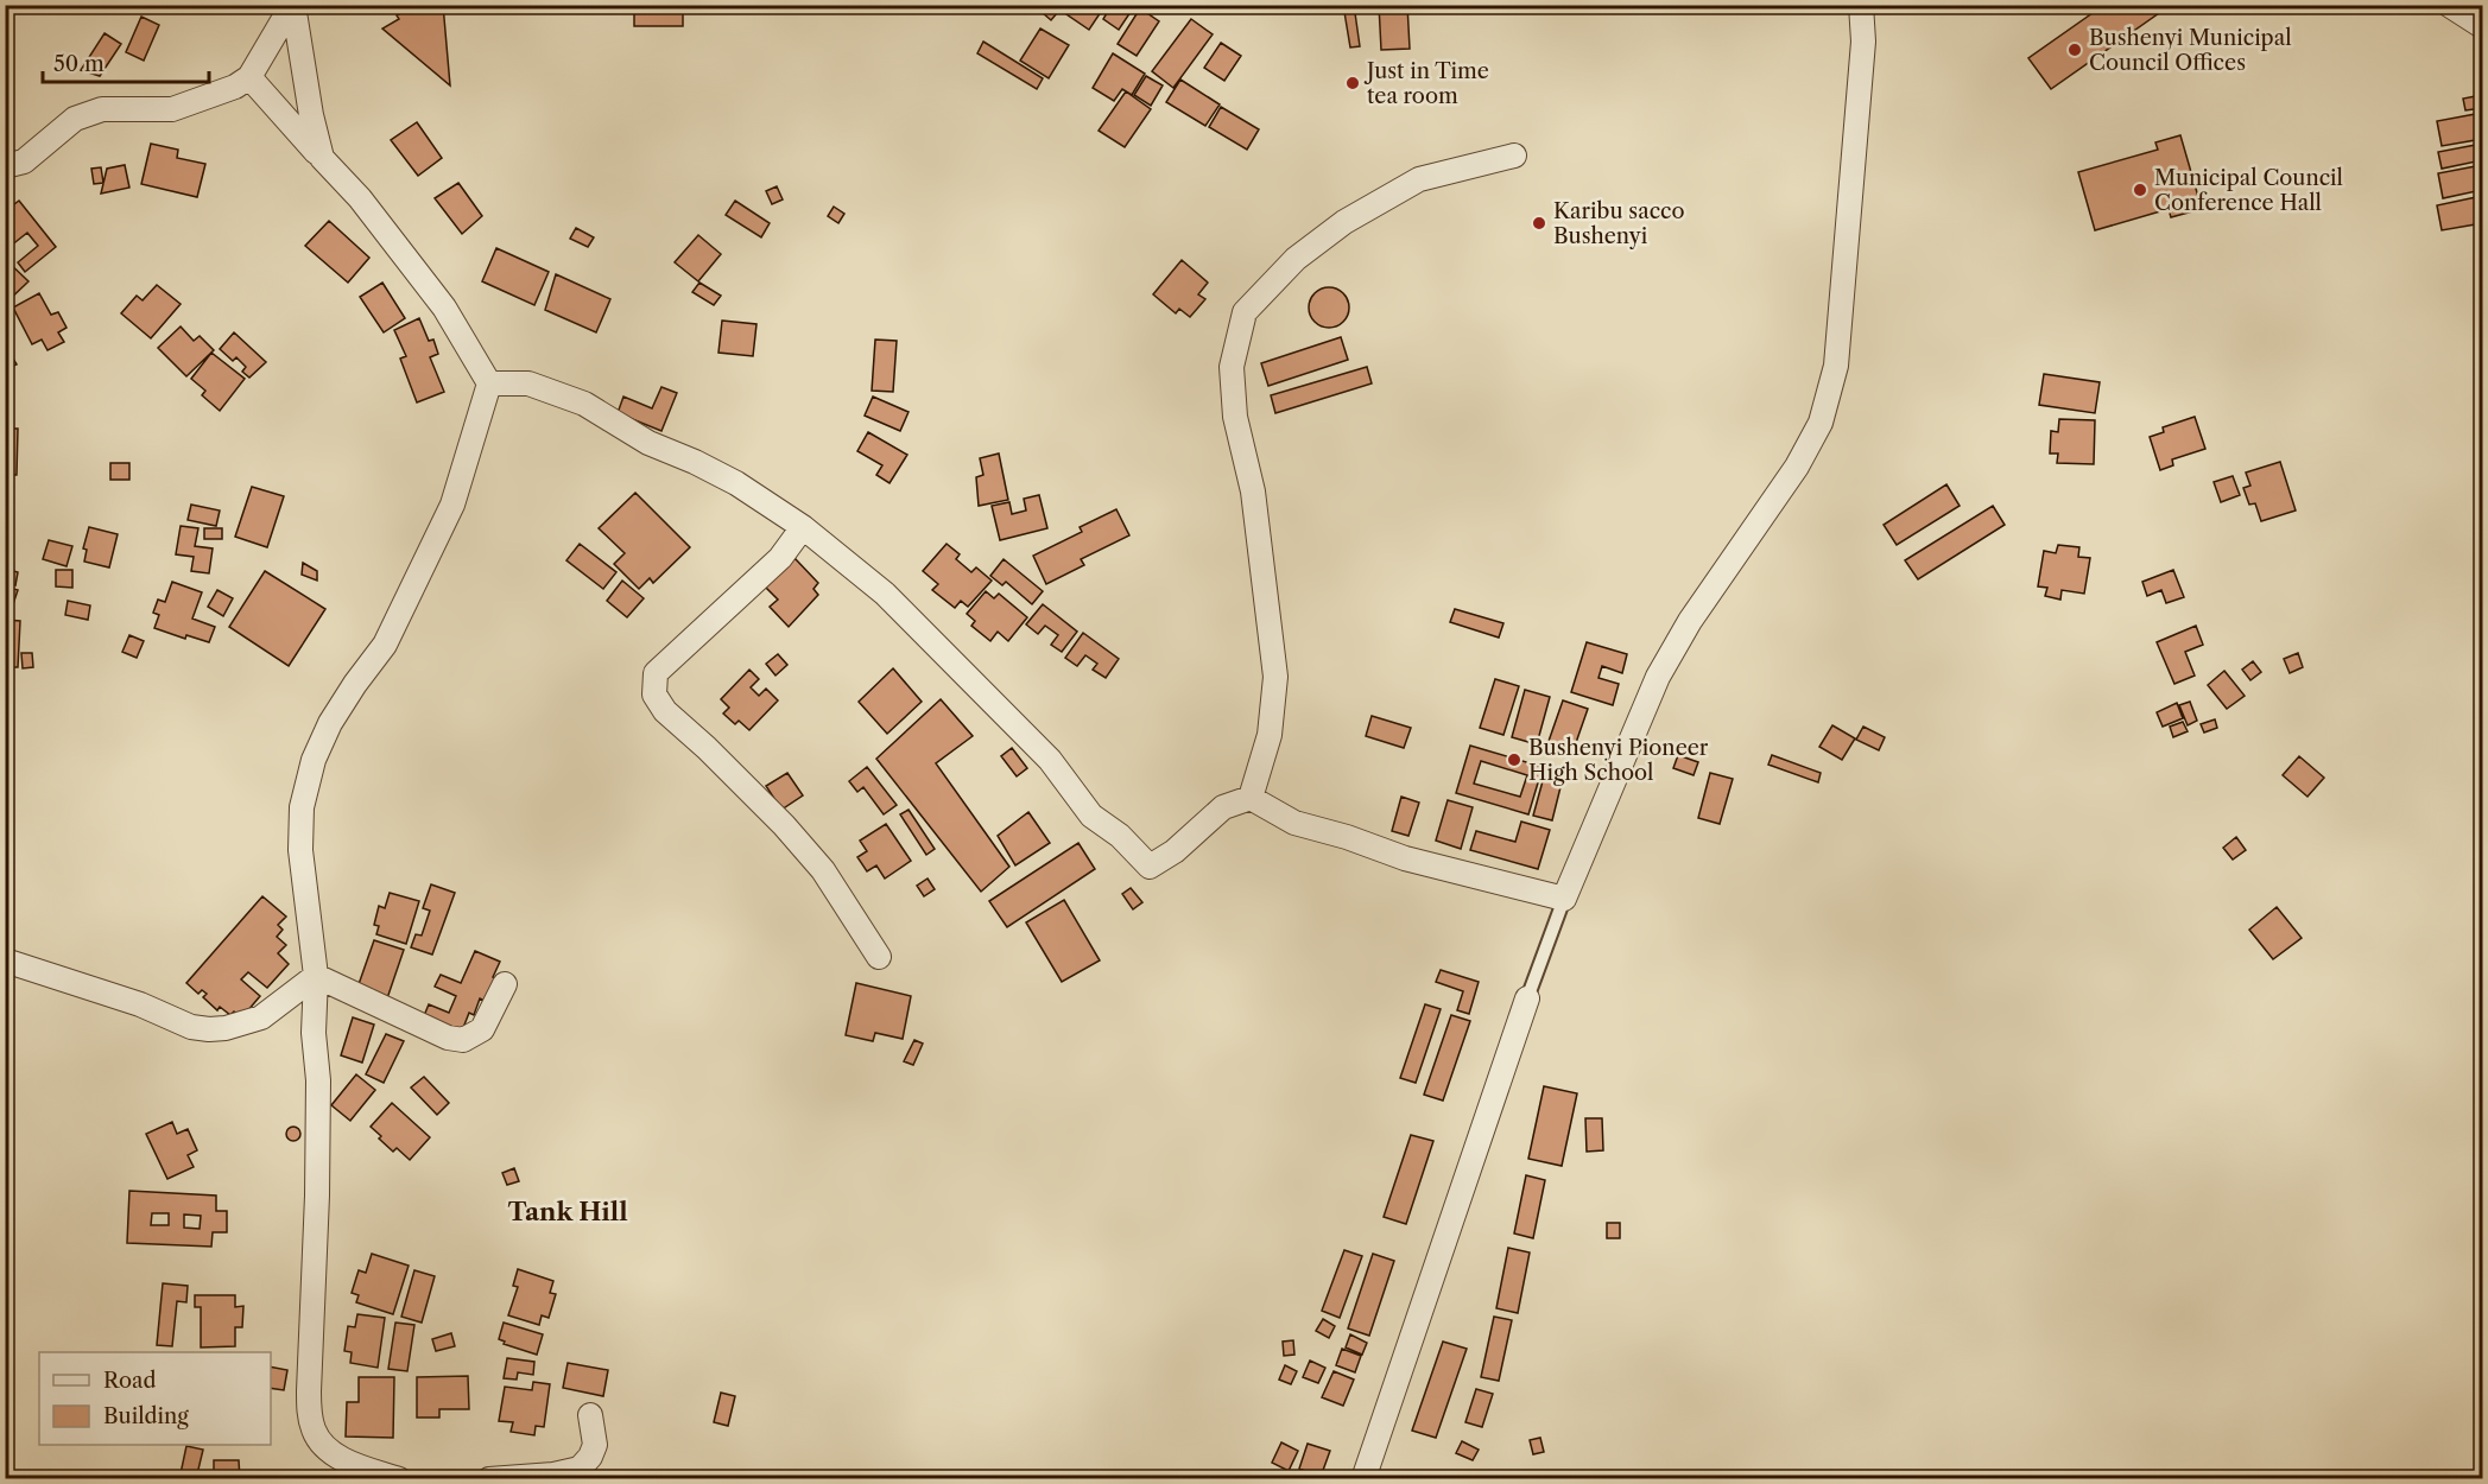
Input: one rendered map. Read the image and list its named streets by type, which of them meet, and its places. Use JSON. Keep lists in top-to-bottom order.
{
  "districts": ["Tank Hill"],
  "places": [
    "Bushenyi Municipal Council Offices",
    "Just in Time tea room",
    "Municipal Council Conference Hall",
    "Karibu sacco Bushenyi",
    "Bushenyi Pioneer High School"
  ],
  "legend": ["Road", "Building"],
  "scale_bar": "50 m"
}
